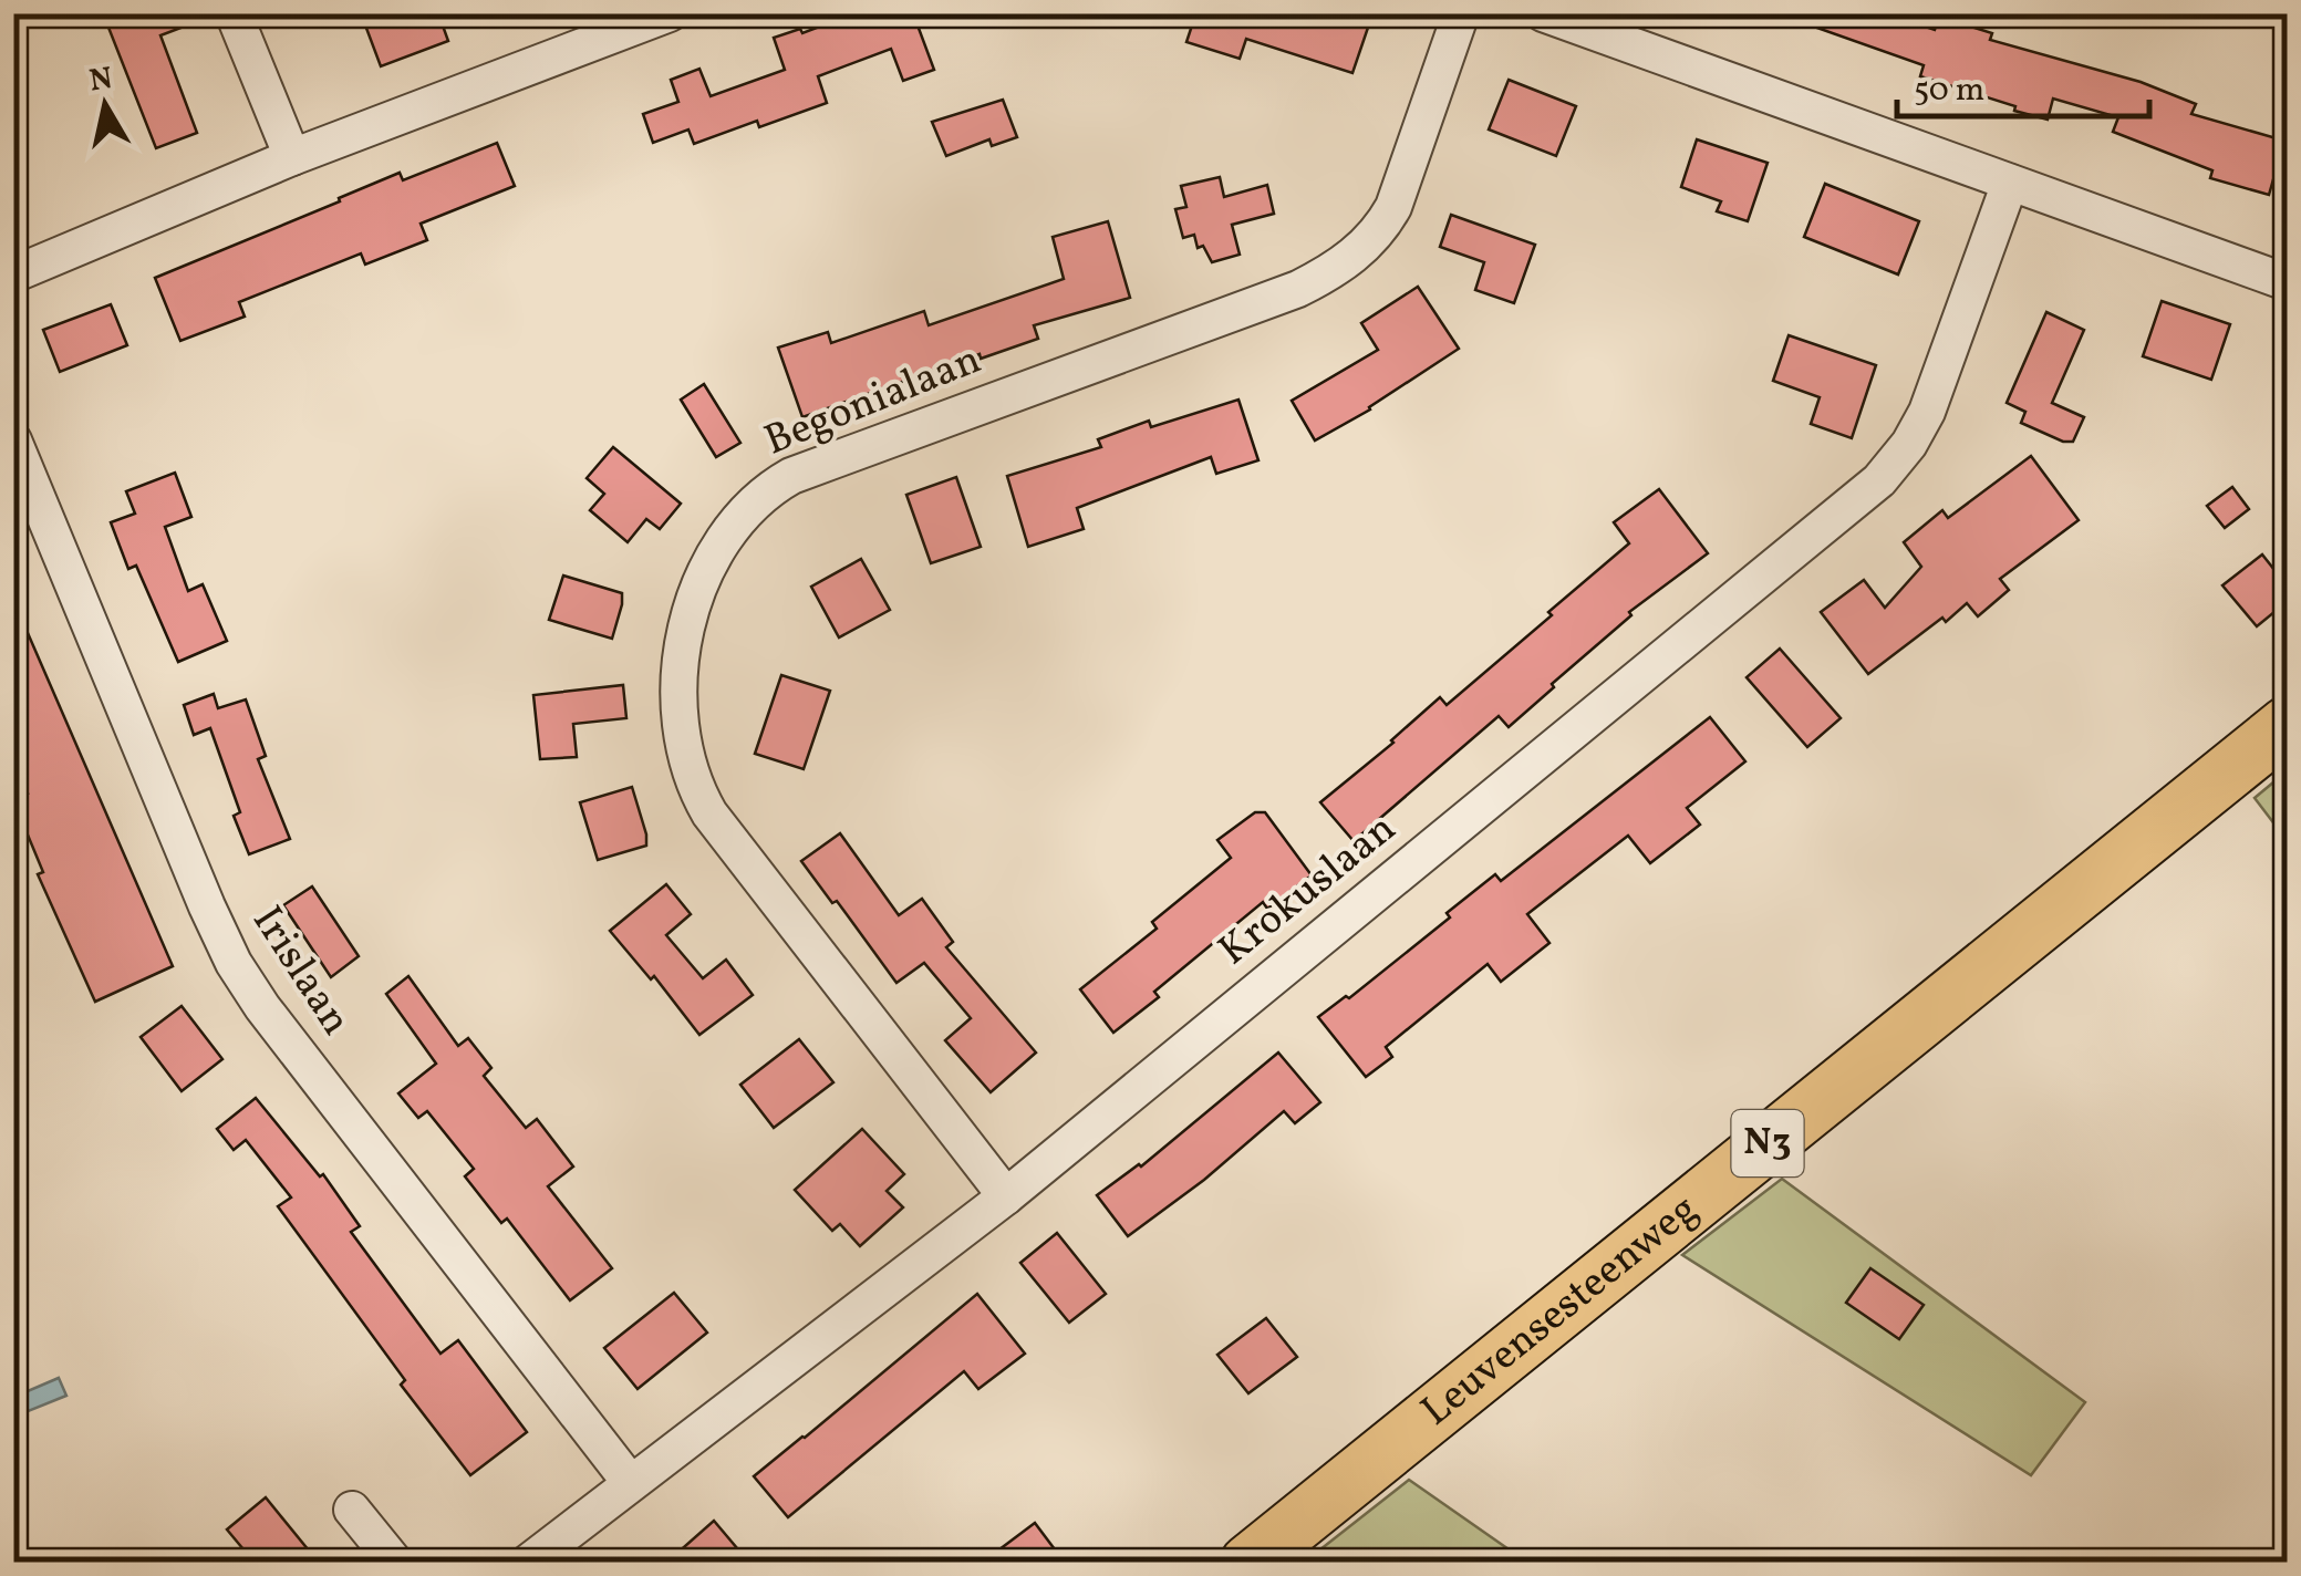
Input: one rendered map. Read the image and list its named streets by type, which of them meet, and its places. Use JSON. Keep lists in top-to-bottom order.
{
  "streets": {
    "main road": ["N3", "Leuvensesteenweg"],
    "street": ["Begonialaan", "Krokuslaan", "Irislaan"]
  },
  "crossings": [
    ["Begonialaan", "Krokuslaan"],
    ["Krokuslaan", "Irislaan"]
  ],
  "scale_bar": "50 m",
  "north": "top"
}
